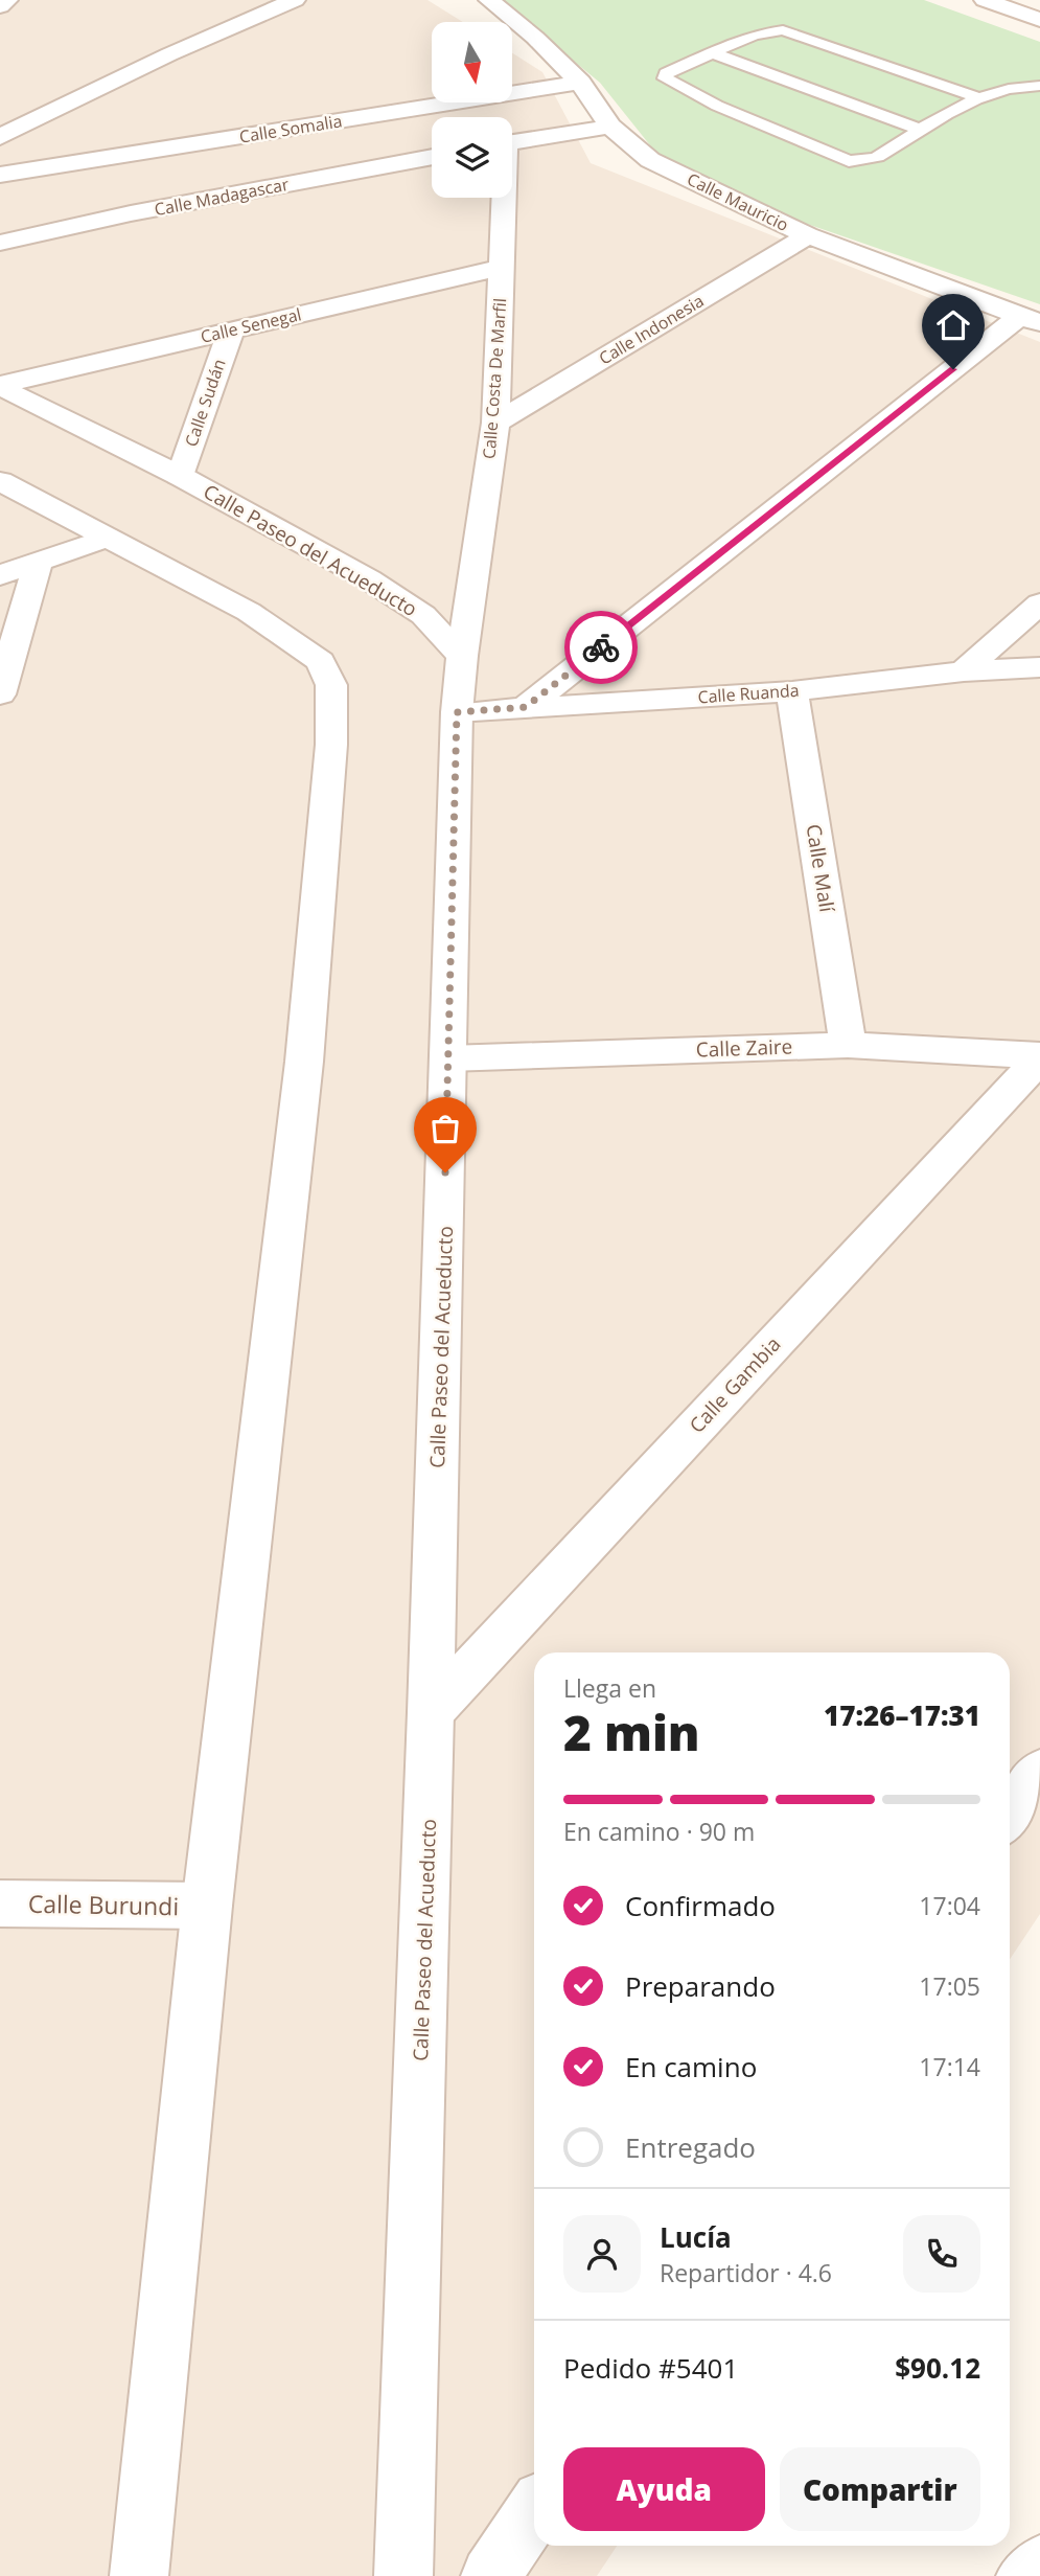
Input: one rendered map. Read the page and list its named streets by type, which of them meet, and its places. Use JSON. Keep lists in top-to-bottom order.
{
  "streets": {
    "street": [
      "Calle Somalia",
      "Calle Madagascar",
      "Calle Mauricio",
      "Calle Senegal",
      "Calle Indonesia",
      "Calle Costa De Marfil",
      "Calle Sudán",
      "Calle Paseo del Acueducto",
      "Calle Ruanda",
      "Calle Malí",
      "Calle Zaire",
      "Calle Gambia",
      "Calle Burundi"
    ]
  },
  "crossings": [
    ["Calle Somalia", "Calle Mauricio"],
    ["Calle Mauricio", "Calle Indonesia"],
    ["Calle Senegal", "Calle Costa De Marfil"],
    ["Calle Senegal", "Calle Sudán"],
    ["Calle Senegal", "Calle Paseo del Acueducto"],
    ["Calle Indonesia", "Calle Costa De Marfil"],
    ["Calle Costa De Marfil", "Calle Paseo del Acueducto"],
    ["Calle Sudán", "Calle Paseo del Acueducto"],
    ["Calle Paseo del Acueducto", "Calle Ruanda"],
    ["Calle Paseo del Acueducto", "Calle Zaire"],
    ["Calle Paseo del Acueducto", "Calle Gambia"],
    ["Calle Ruanda", "Calle Malí"],
    ["Calle Malí", "Calle Zaire"],
    ["Calle Zaire", "Calle Gambia"]
  ],
  "north": "bottom",
  "page": {
    "heading": ["2 min", "Llega en", "17:26–17:31"],
    "panel": [
      "Lucía",
      "Repartidor · 4.6",
      "Pedido #5401",
      "$90.12"
    ],
    "bar": "En camino · 90 m",
    "list": [
      ["Confirmado", "17:04"],
      ["Preparando", "17:05"],
      ["En camino", "17:14"],
      "Entregado"
    ],
    "buttons": ["Ayuda", "Compartir"]
  }
}
